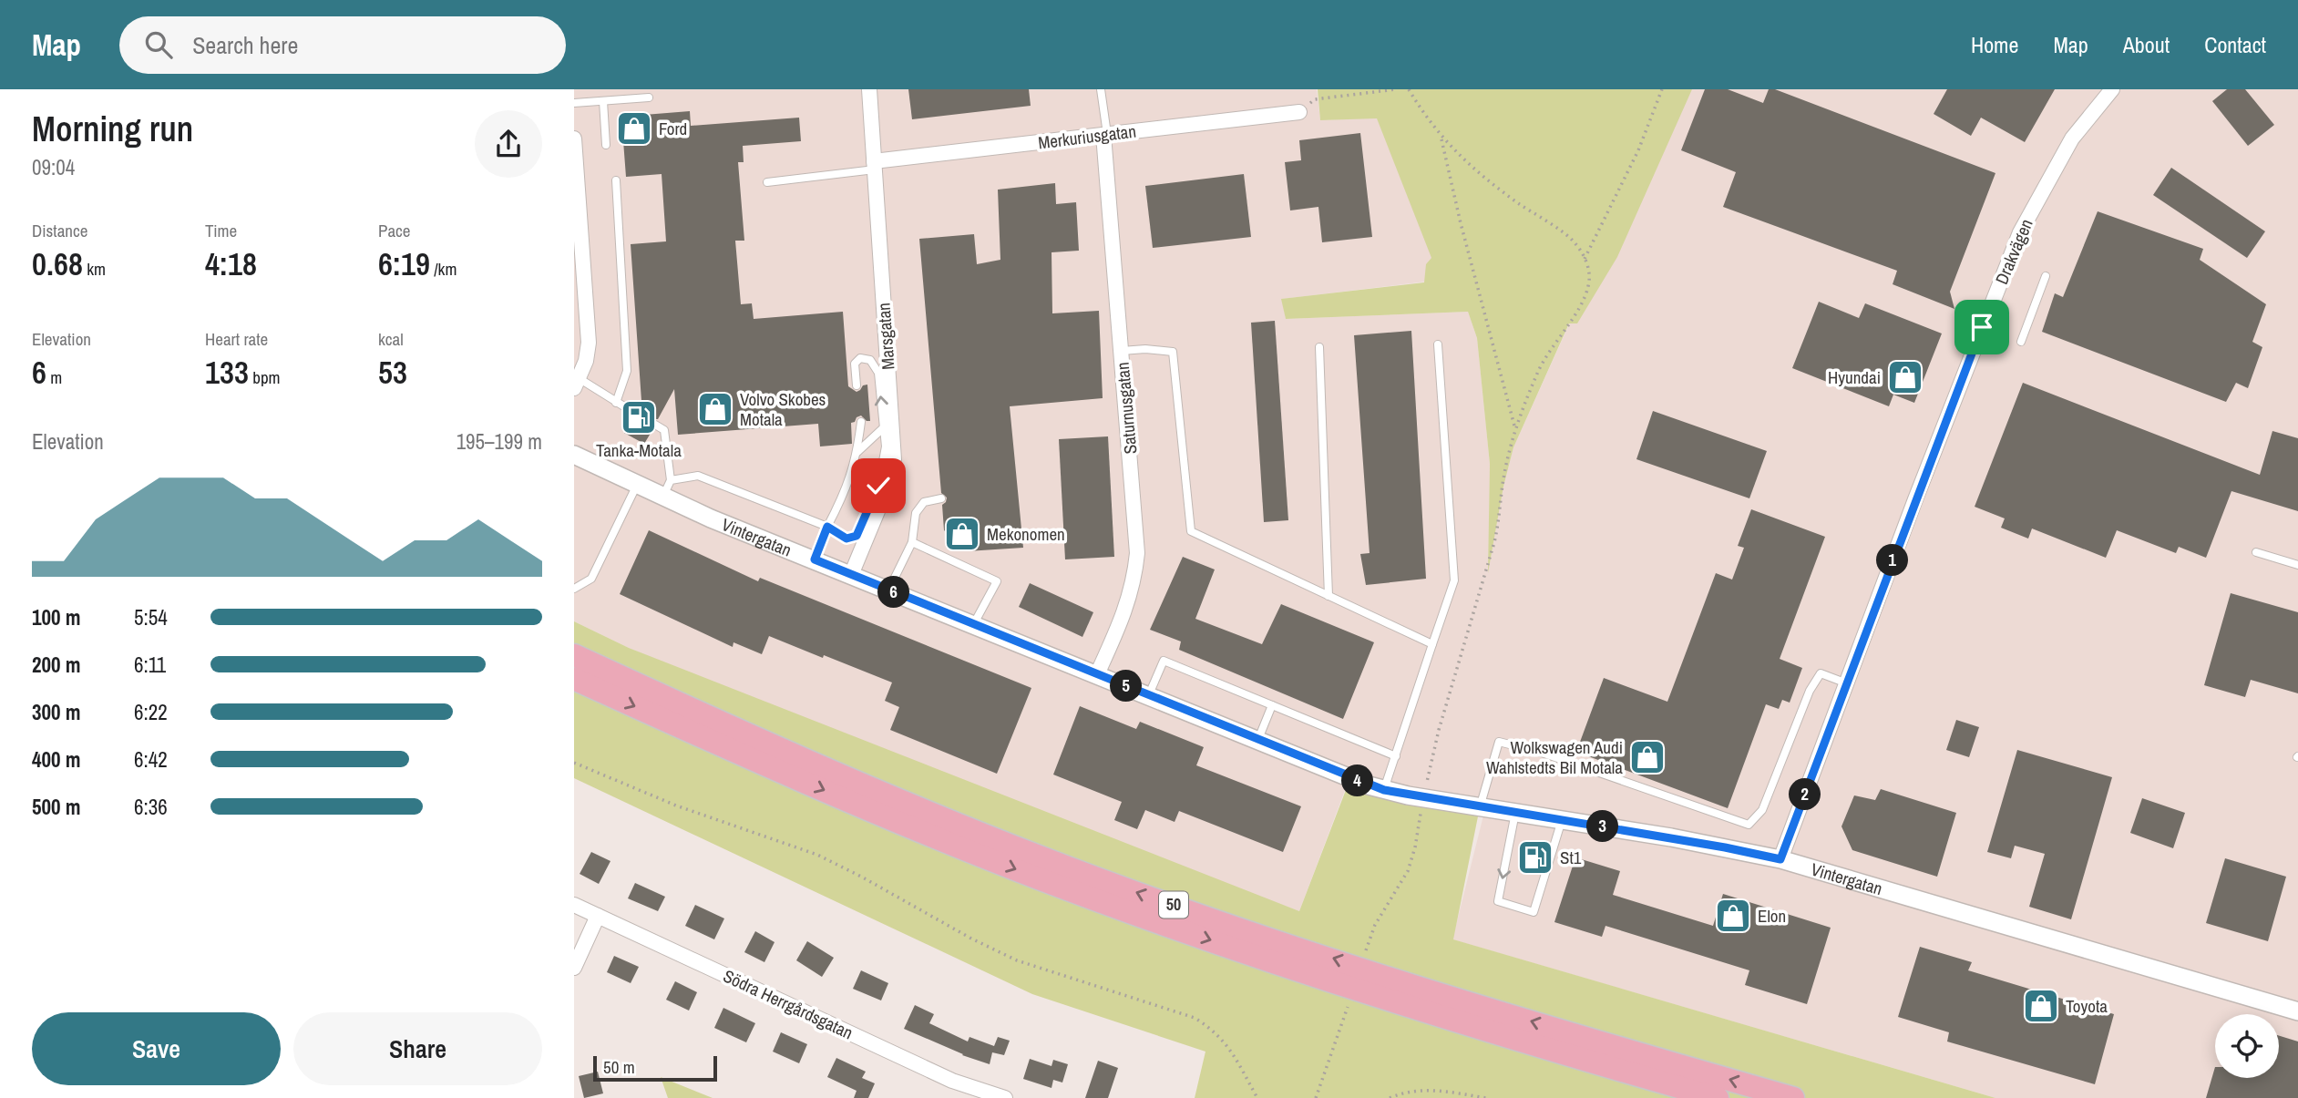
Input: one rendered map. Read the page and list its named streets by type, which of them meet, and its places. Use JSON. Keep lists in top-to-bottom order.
{
  "streets": {
    "highway": ["50"],
    "street": [
      "Merkuriusgatan",
      "Drakvägen",
      "Marsgatan",
      "Saturnusgatan",
      "Vintergatan",
      "Södra Herrgårdsgatan"
    ]
  },
  "crossings": [
    ["Merkuriusgatan", "Marsgatan"],
    ["Merkuriusgatan", "Saturnusgatan"],
    ["Drakvägen", "Vintergatan"],
    ["Marsgatan", "Vintergatan"],
    ["Saturnusgatan", "Vintergatan"]
  ],
  "places": {
    "shop": [
      "Ford",
      "Hyundai",
      "Volvo Skobes Motala",
      "Mekonomen",
      "Wolkswagen Audi Wahlstedts Bil Motala",
      "Elon",
      "Toyota"
    ],
    "fuel station": ["Tanka-Motala", "St1"]
  },
  "scale_bar": "50 m",
  "page": {
    "header": "Map",
    "search": "Search here",
    "nav": [
      "Home",
      "Map",
      "About",
      "Contact"
    ],
    "heading": ["Morning run", "09:04"],
    "stats": [
      ["Distance", "0.68 km"],
      ["Time", "4:18"],
      ["Pace", "6:19 /km"],
      ["Elevation", "6 m"],
      ["Heart rate", "133 bpm"],
      ["kcal", "53"]
    ],
    "chart": ["Elevation", "195–199 m"],
    "pins": [
      "1",
      "6",
      "5",
      "4",
      "2",
      "3"
    ],
    "list": [
      {
        "name": "100 m",
        "note": "5:54"
      },
      {
        "name": "200 m",
        "note": "6:11"
      },
      {
        "name": "300 m",
        "note": "6:22"
      },
      {
        "name": "400 m",
        "note": "6:42"
      },
      {
        "name": "500 m",
        "note": "6:36"
      }
    ],
    "buttons": ["Save", "Share"],
    "scale": "50 m"
  }
}
